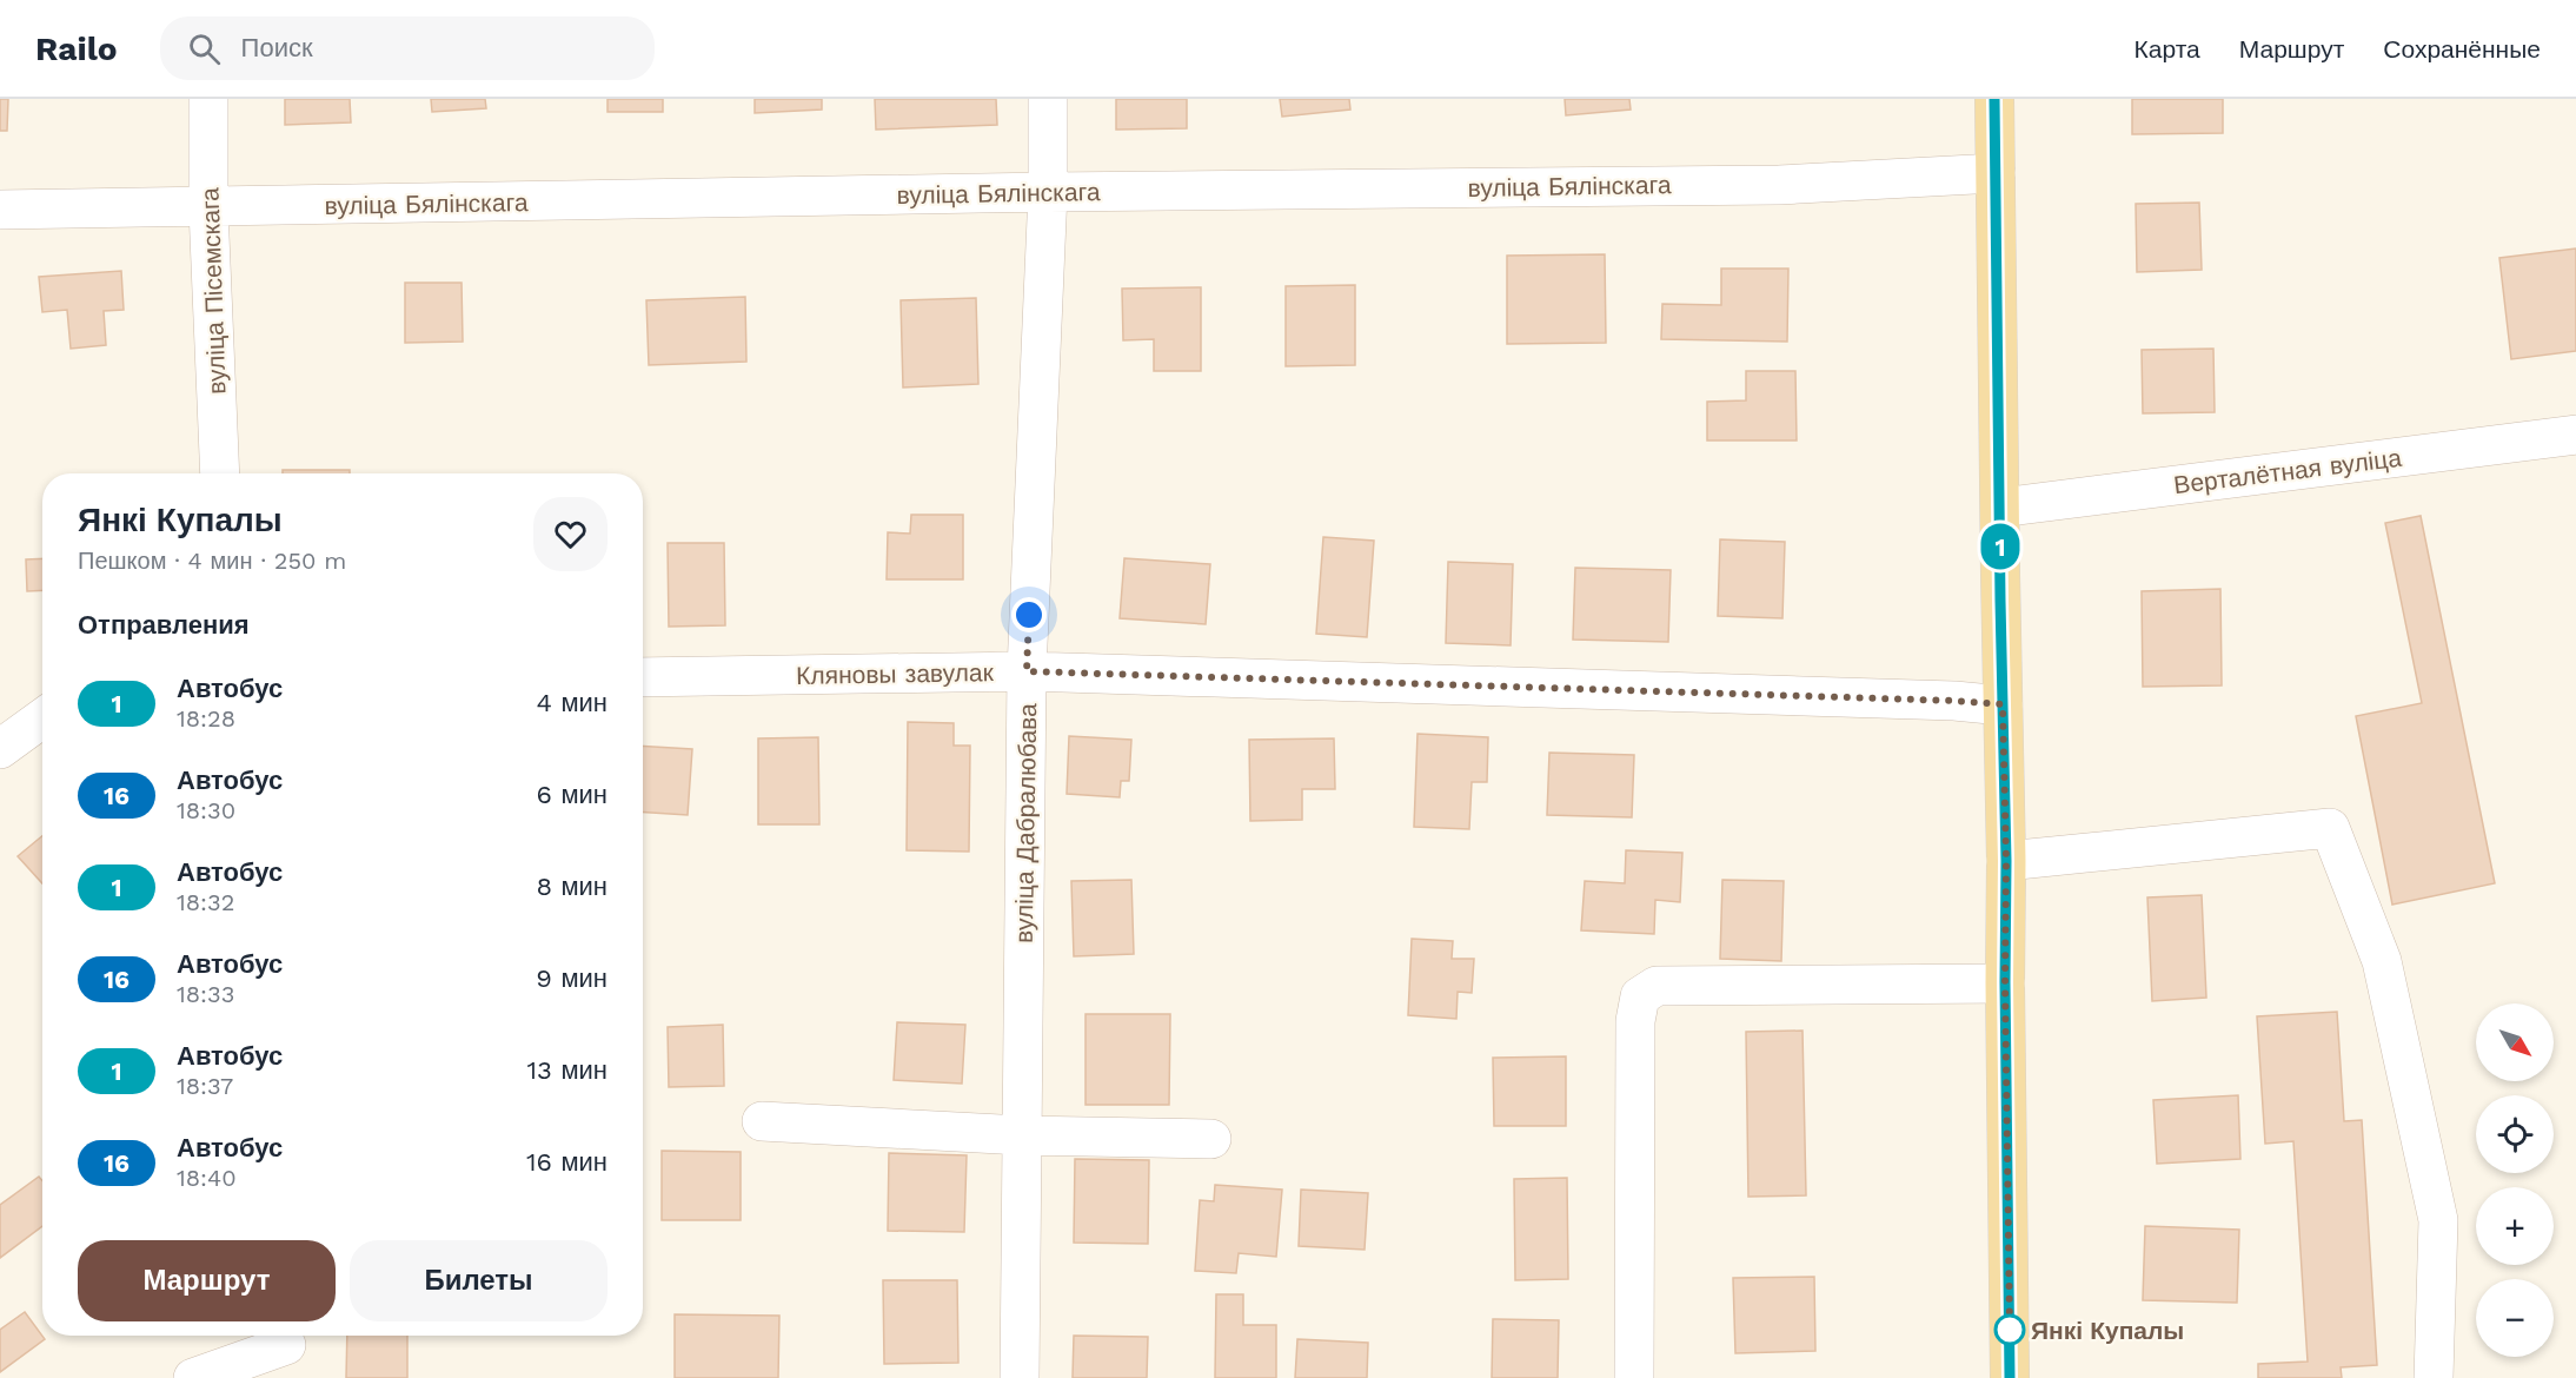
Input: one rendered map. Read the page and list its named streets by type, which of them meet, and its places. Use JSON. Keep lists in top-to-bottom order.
{
  "streets": {
    "street": [
      "вуліца Бялінскага",
      "вуліца Пісемскага",
      "Верталётная вуліца",
      "Кляновы завулак",
      "вуліца Дабралюбава"
    ]
  },
  "crossings": [
    ["вуліца Бялінскага", "вуліца Пісемскага"],
    ["вуліца Бялінскага", "вуліца Дабралюбава"],
    ["Кляновы завулак", "вуліца Дабралюбава"]
  ],
  "places": ["Янкі Купалы"],
  "lines": ["bus line 1"],
  "north": "bottom right",
  "page": {
    "header": "Railo",
    "search": "Поиск",
    "nav": ["Карта", "Маршрут", "Сохранённые"],
    "on_map": "1",
    "heading": [
      ["Янкі Купалы", "Пешком · 4 мин · 250 m"],
      "Отправления"
    ],
    "list": [
      {
        "mark": "1",
        "name": "Автобус",
        "note": "18:28",
        "value": "4 мин"
      },
      {
        "mark": "16",
        "name": "Автобус",
        "note": "18:30",
        "value": "6 мин"
      },
      {
        "mark": "1",
        "name": "Автобус",
        "note": "18:32",
        "value": "8 мин"
      },
      {
        "mark": "16",
        "name": "Автобус",
        "note": "18:33",
        "value": "9 мин"
      },
      {
        "mark": "1",
        "name": "Автобус",
        "note": "18:37",
        "value": "13 мин"
      },
      {
        "mark": "16",
        "name": "Автобус",
        "note": "18:40",
        "value": "16 мин"
      }
    ],
    "map_buttons": ["+", "−"],
    "buttons": ["Маршрут", "Билеты"]
  }
}
